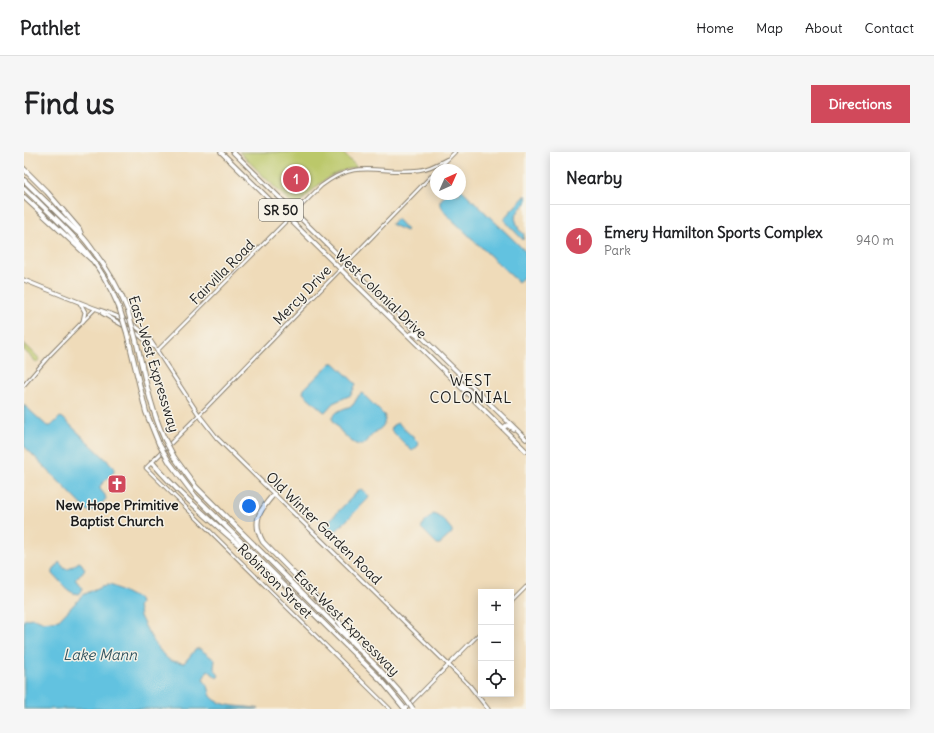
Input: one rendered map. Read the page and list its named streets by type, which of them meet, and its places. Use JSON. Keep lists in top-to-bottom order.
{
  "streets": {
    "highway": ["SR 50", "West Colonial Drive", "East-West Expressway"],
    "main road": ["Old Winter Garden Road"],
    "street": ["Fairvilla Road", "Mercy Drive", "Robinson Street"]
  },
  "crossings": [
    ["Fairvilla Road", "West Colonial Drive"],
    ["Fairvilla Road", "Mercy Drive"],
    ["Fairvilla Road", "Old Winter Garden Road"],
    ["West Colonial Drive", "Mercy Drive"],
    ["Mercy Drive", "Old Winter Garden Road"]
  ],
  "districts": ["WEST COLONIAL"],
  "water": ["Lake Mann"],
  "places": {
    "church": ["New Hope Primitive Baptist Church"]
  },
  "north": "top right",
  "page": {
    "header": "Pathlet",
    "nav": [
      "Home",
      "Map",
      "About",
      "Contact"
    ],
    "buttons": "Directions",
    "title": "Find us",
    "heading": "Nearby",
    "pins": "1",
    "list": [
      {
        "mark": "1",
        "name": "Emery Hamilton Sports Complex",
        "note": "Park",
        "value": "940 m"
      }
    ],
    "map_buttons": ["+", "−"]
  }
}
